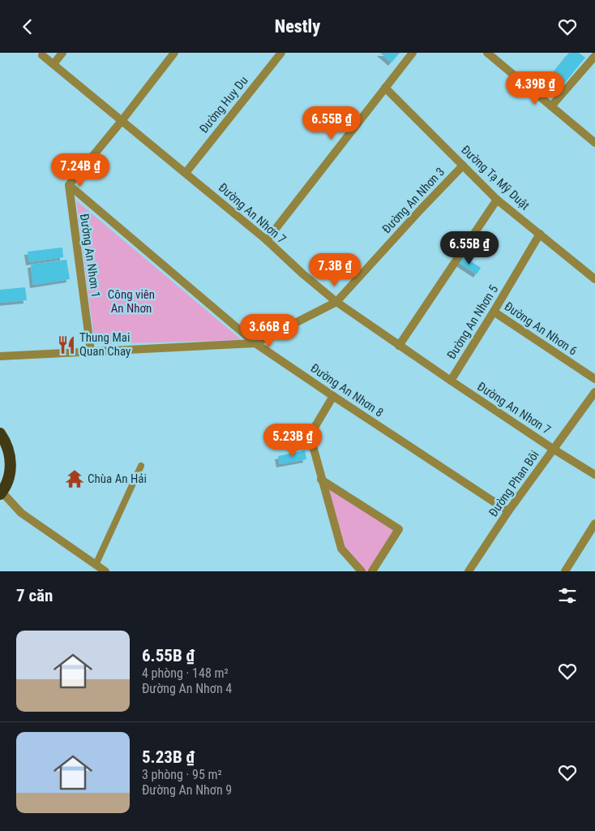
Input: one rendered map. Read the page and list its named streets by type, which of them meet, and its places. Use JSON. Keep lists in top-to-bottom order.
{
  "streets": {
    "street": [
      "Đường Huy Du",
      "Đường Tạ Mỹ Duật",
      "Đường An Nhơn 3",
      "Đường An Nhơn 7",
      "Đường An Nhơn 1",
      "Đường An Nhơn 5",
      "Đường An Nhơn 6",
      "Đường An Nhơn 8",
      "Đường Phan Bôi"
    ]
  },
  "crossings": [
    ["Đường Huy Du", "Đường An Nhơn 7"],
    ["Đường Tạ Mỹ Duật", "Đường An Nhơn 3"],
    ["Đường Tạ Mỹ Duật", "Đường An Nhơn 5"],
    ["Đường An Nhơn 3", "Đường An Nhơn 7"],
    ["Đường An Nhơn 3", "Đường An Nhơn 1"],
    ["Đường An Nhơn 3", "Đường An Nhơn 8"],
    ["Đường An Nhơn 7", "Đường An Nhơn 5"],
    ["Đường An Nhơn 7", "Đường Phan Bôi"],
    ["Đường An Nhơn 1", "Đường An Nhơn 8"],
    ["Đường An Nhơn 5", "Đường An Nhơn 6"],
    ["Đường An Nhơn 8", "Đường Phan Bôi"]
  ],
  "parks": ["Công viên An Nhơn"],
  "places": {
    "restaurant": ["Thung Mai Quan Chay"],
    "temple": ["Chùa An Hải"]
  },
  "page": {
    "header": "Nestly",
    "price": [
      "4.39B ₫",
      "6.55B ₫",
      "7.24B ₫",
      "6.55B ₫",
      "7.3B ₫",
      "3.66B ₫",
      "5.23B ₫"
    ],
    "heading": "7 căn",
    "list": [
      {
        "name": "6.55B ₫",
        "note": "4 phòng · 148 m² · Đường An Nhơn 4"
      },
      {
        "name": "5.23B ₫",
        "note": "3 phòng · 95 m² · Đường An Nhơn 9"
      }
    ]
  }
}
